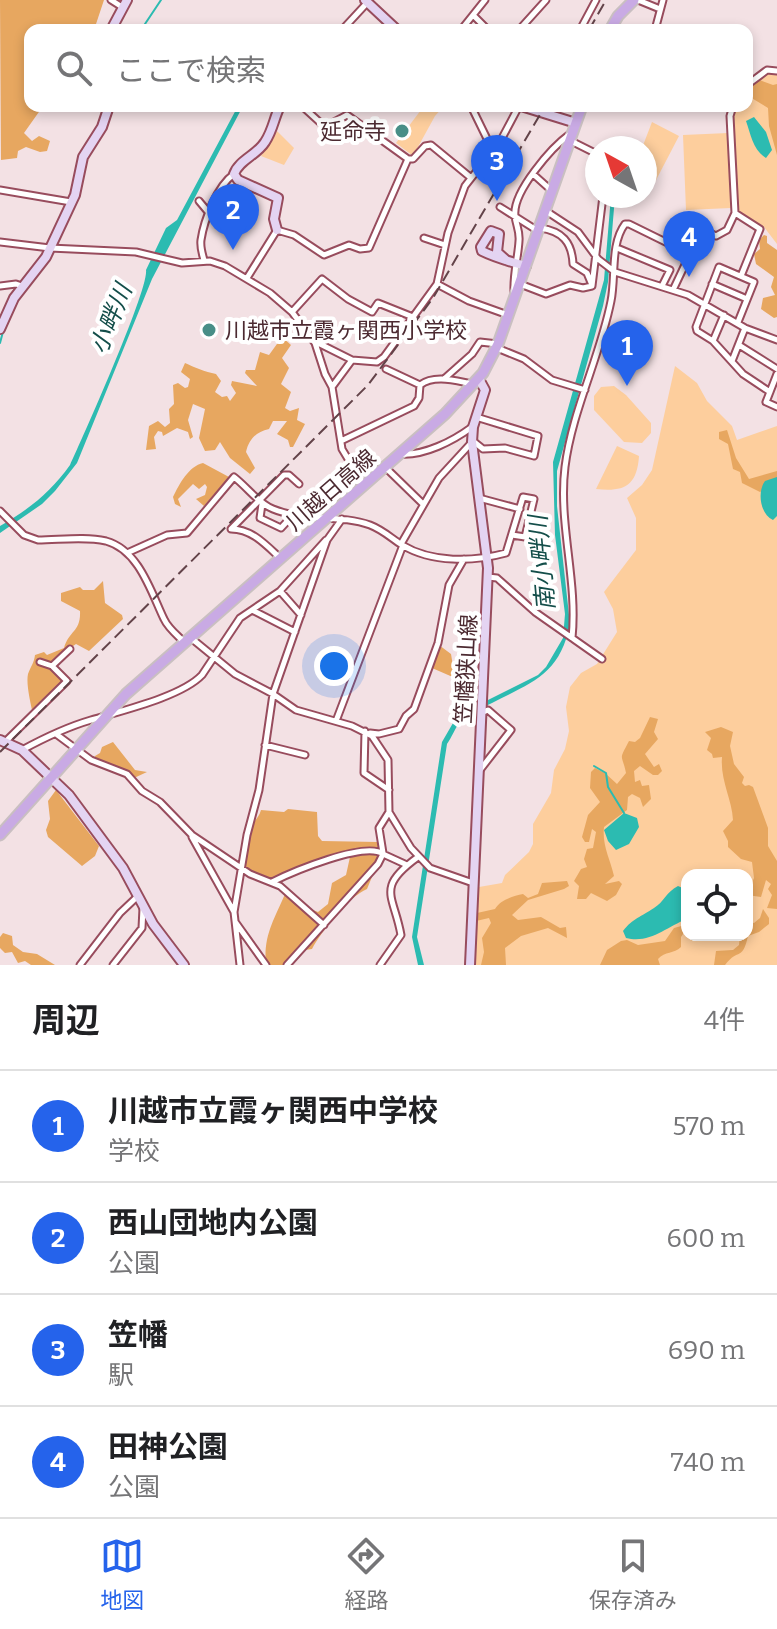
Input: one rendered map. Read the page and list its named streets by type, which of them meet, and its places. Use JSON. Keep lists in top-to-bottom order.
{
  "streets": {
    "main road": ["川越日高線"],
    "street": ["笠幡狭山線"]
  },
  "crossings": [
    ["川越日高線", "笠幡狭山線"]
  ],
  "water": ["小畔川", "南小畔川"],
  "places": ["延命寺", "川越市立霞ヶ関西小学校"],
  "north": "top left",
  "page": {
    "search": "ここで検索",
    "pins": [
      "3",
      "2",
      "4",
      "1"
    ],
    "heading": ["周辺", "4件"],
    "list": [
      {
        "mark": "1",
        "name": "川越市立霞ヶ関西中学校",
        "note": "学校",
        "value": "570 m"
      },
      {
        "mark": "2",
        "name": "西山団地内公園",
        "note": "公園",
        "value": "600 m"
      },
      {
        "mark": "3",
        "name": "笠幡",
        "note": "駅",
        "value": "690 m"
      },
      {
        "mark": "4",
        "name": "田神公園",
        "note": "公園",
        "value": "740 m"
      }
    ],
    "nav": ["地図", "経路", "保存済み"]
  }
}
